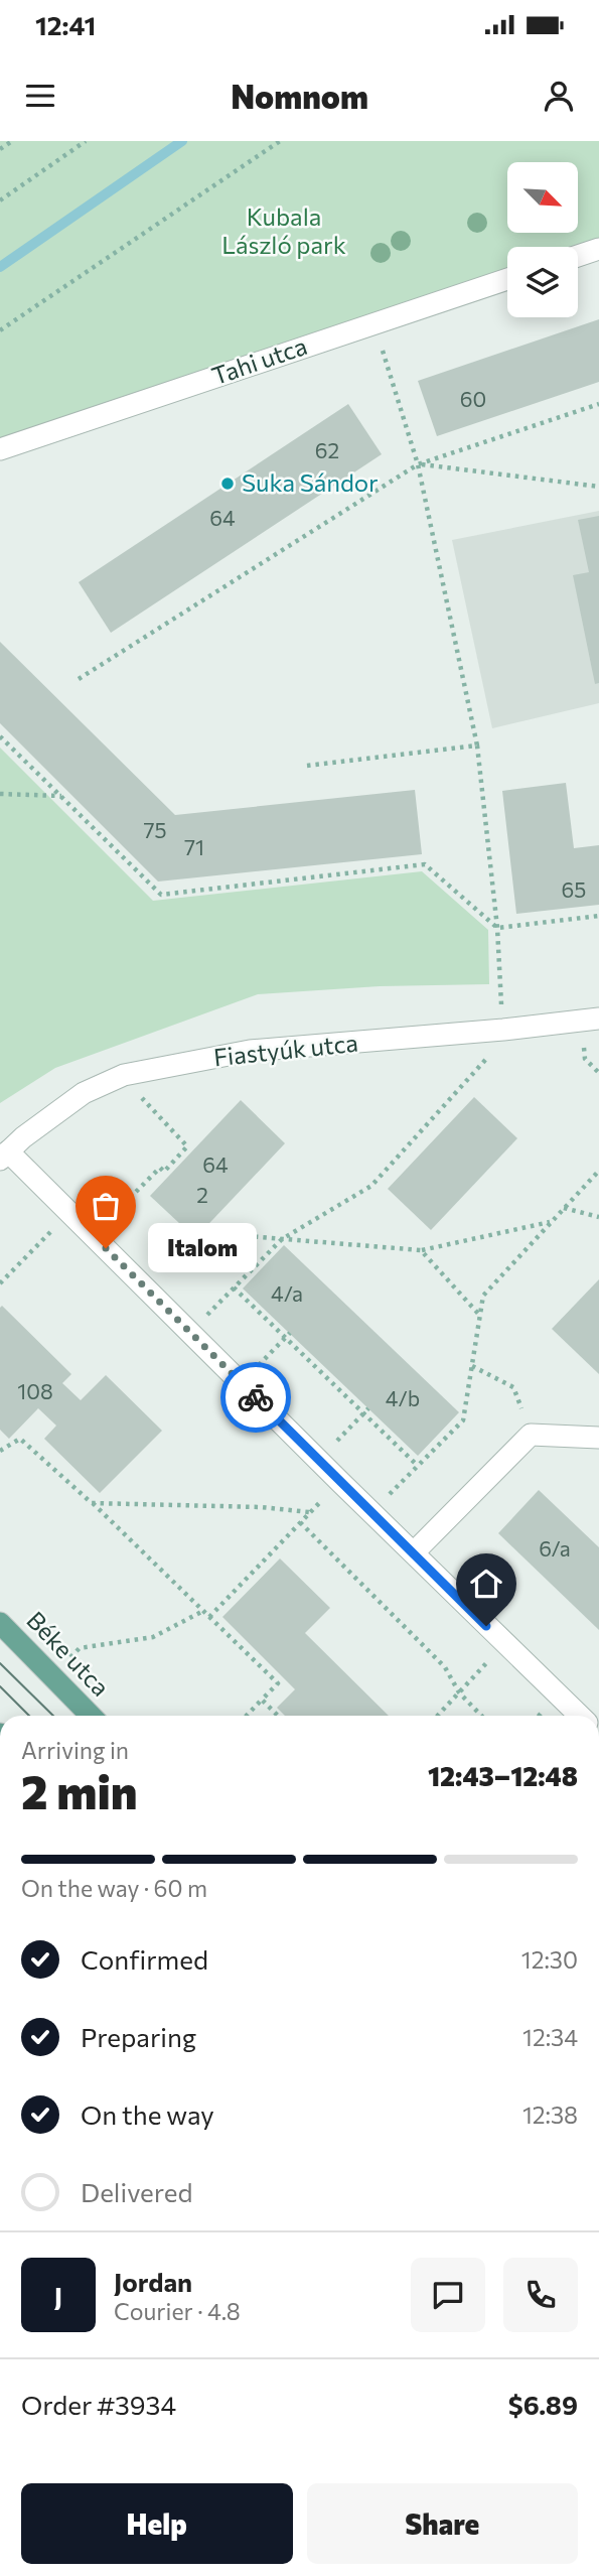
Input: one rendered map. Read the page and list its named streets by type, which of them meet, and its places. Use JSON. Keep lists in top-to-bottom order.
{
  "streets": {
    "main road": ["Béke utca"],
    "street": ["Tahi utca", "Fiastyúk utca"]
  },
  "parks": ["Kubala László park"],
  "places": ["Suka Sándor", "Italom"],
  "house_numbers": [
    "60",
    "62",
    "64",
    "75",
    "71",
    "65",
    "64",
    "2",
    "4/a",
    "108",
    "4/b",
    "6/a"
  ],
  "north": "bottom right",
  "page": {
    "status": "12:41",
    "header": "Nomnom",
    "bubble": "Italom",
    "heading": ["2 min", "Arriving in", "12:43–12:48"],
    "panel": [
      "Jordan",
      "Courier · 4.8",
      "Order #3934",
      "$6.89"
    ],
    "bar": "On the way · 60 m",
    "list": [
      ["Confirmed", "12:30"],
      ["Preparing", "12:34"],
      ["On the way", "12:38"],
      "Delivered"
    ],
    "round": "J",
    "buttons": ["Help", "Share"]
  }
}
